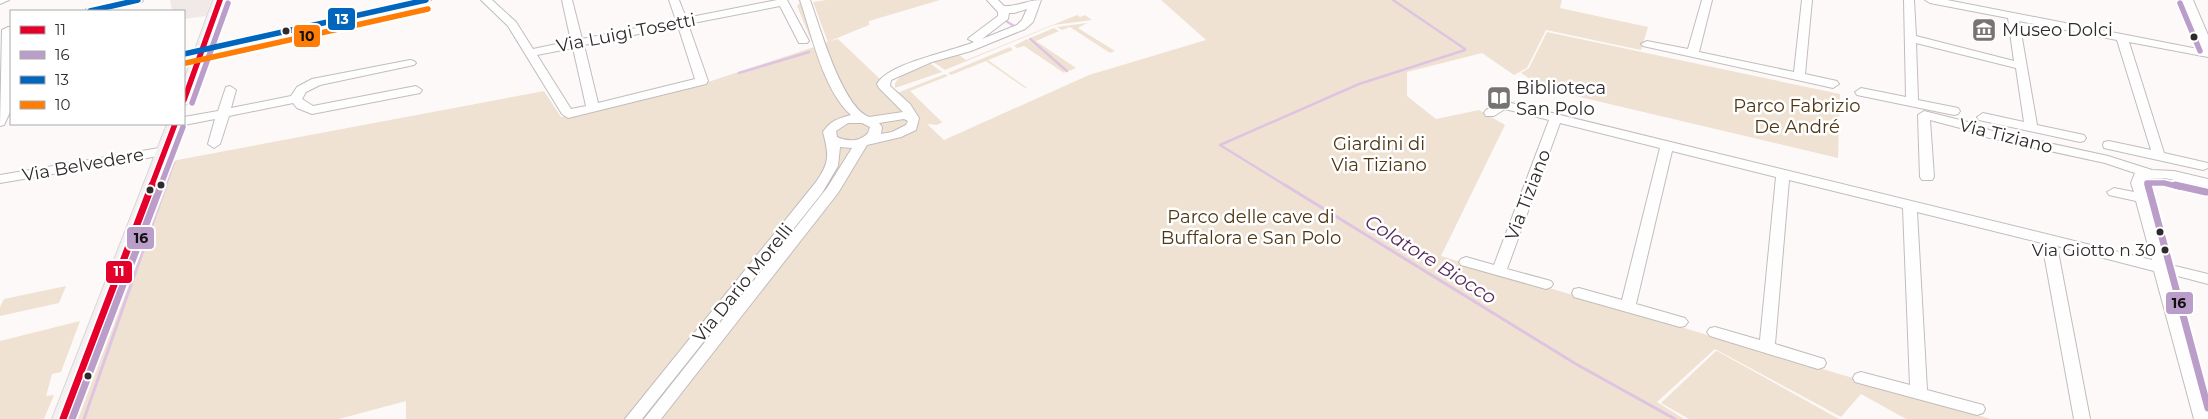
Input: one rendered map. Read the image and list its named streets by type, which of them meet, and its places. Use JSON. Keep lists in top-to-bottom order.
{
  "streets": {
    "street": [
      "Via Luigi Tosetti",
      "Via Tiziano",
      "Via Belvedere",
      "Via Dario Morelli"
    ]
  },
  "water": ["Colatore Biocco"],
  "parks": ["Parco Fabrizio De André", "Giardini di Via Tiziano", "Parco delle cave di Buffalora e San Polo"],
  "places": {
    "museum": ["Museo Dolci"],
    "library": ["Biblioteca San Polo"],
    "other": ["Via Giotto n 30"]
  },
  "lines": [
    "transit line 11",
    "transit line 13",
    "transit line 16",
    "transit line 10"
  ],
  "legend": [
    "11",
    "16",
    "13",
    "10"
  ]
}
